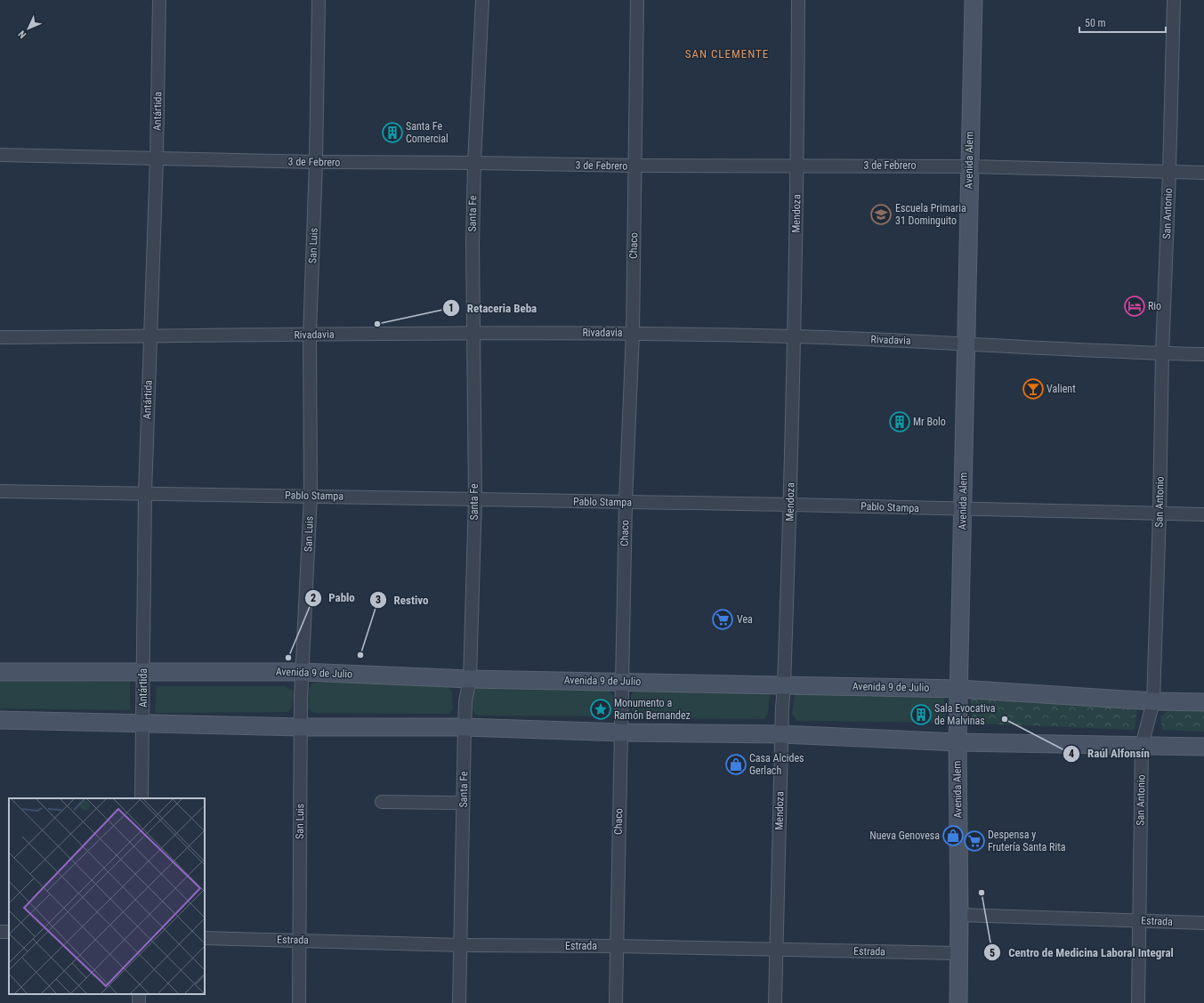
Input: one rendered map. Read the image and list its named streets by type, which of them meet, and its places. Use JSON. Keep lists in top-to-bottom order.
{
  "streets": {
    "main road": ["Avenida Alem", "Avenida 9 de Julio"],
    "street": [
      "Antártida",
      "3 de Febrero",
      "Santa Fe",
      "Mendoza",
      "San Antonio",
      "San Luis",
      "Chaco",
      "Rivadavia",
      "Pablo Stampa",
      "Estrada"
    ]
  },
  "crossings": [
    ["Antártida", "3 de Febrero"],
    ["Antártida", "Rivadavia"],
    ["Antártida", "Pablo Stampa"],
    ["Antártida", "Avenida 9 de Julio"],
    ["Avenida Alem", "3 de Febrero"],
    ["Avenida Alem", "Rivadavia"],
    ["Avenida Alem", "Pablo Stampa"],
    ["Avenida Alem", "Avenida 9 de Julio"],
    ["Avenida Alem", "Estrada"],
    ["3 de Febrero", "Santa Fe"],
    ["3 de Febrero", "Mendoza"],
    ["3 de Febrero", "San Antonio"],
    ["3 de Febrero", "San Luis"],
    ["3 de Febrero", "Chaco"],
    ["Santa Fe", "Rivadavia"],
    ["Santa Fe", "Pablo Stampa"],
    ["Santa Fe", "Avenida 9 de Julio"],
    ["Santa Fe", "Estrada"],
    ["Mendoza", "Rivadavia"],
    ["Mendoza", "Pablo Stampa"],
    ["Mendoza", "Avenida 9 de Julio"],
    ["Mendoza", "Estrada"],
    ["San Antonio", "Rivadavia"],
    ["San Antonio", "Pablo Stampa"],
    ["San Antonio", "Avenida 9 de Julio"],
    ["San Antonio", "Estrada"],
    ["San Luis", "Rivadavia"],
    ["San Luis", "Pablo Stampa"],
    ["San Luis", "Avenida 9 de Julio"],
    ["San Luis", "Estrada"],
    ["Chaco", "Rivadavia"],
    ["Chaco", "Pablo Stampa"],
    ["Chaco", "Avenida 9 de Julio"],
    ["Chaco", "Estrada"]
  ],
  "districts": ["SAN CLEMENTE"],
  "places": {
    "building": ["Santa Fe Comercial", "Mr Bolo", "Sala Evocativa de Malvinas"],
    "school or university": ["Escuela Primaria 31 Dominguito"],
    "hotel": ["Rio"],
    "other": [
      "Retaceria Beba",
      "Restivo",
      "Pablo",
      "Raúl Alfonsín",
      "Centro de Medicina Laboral Integral"
    ],
    "bar": ["Valient"],
    "supermarket": ["Vea", "Despensa y Frutería Santa Rita"],
    "place": ["Monumento a Ramón Bernandez"],
    "shop": ["Casa Alcides Gerlach", "Nueva Genovesa"]
  },
  "scale_bar": "50 m",
  "north": "bottom left"
}
